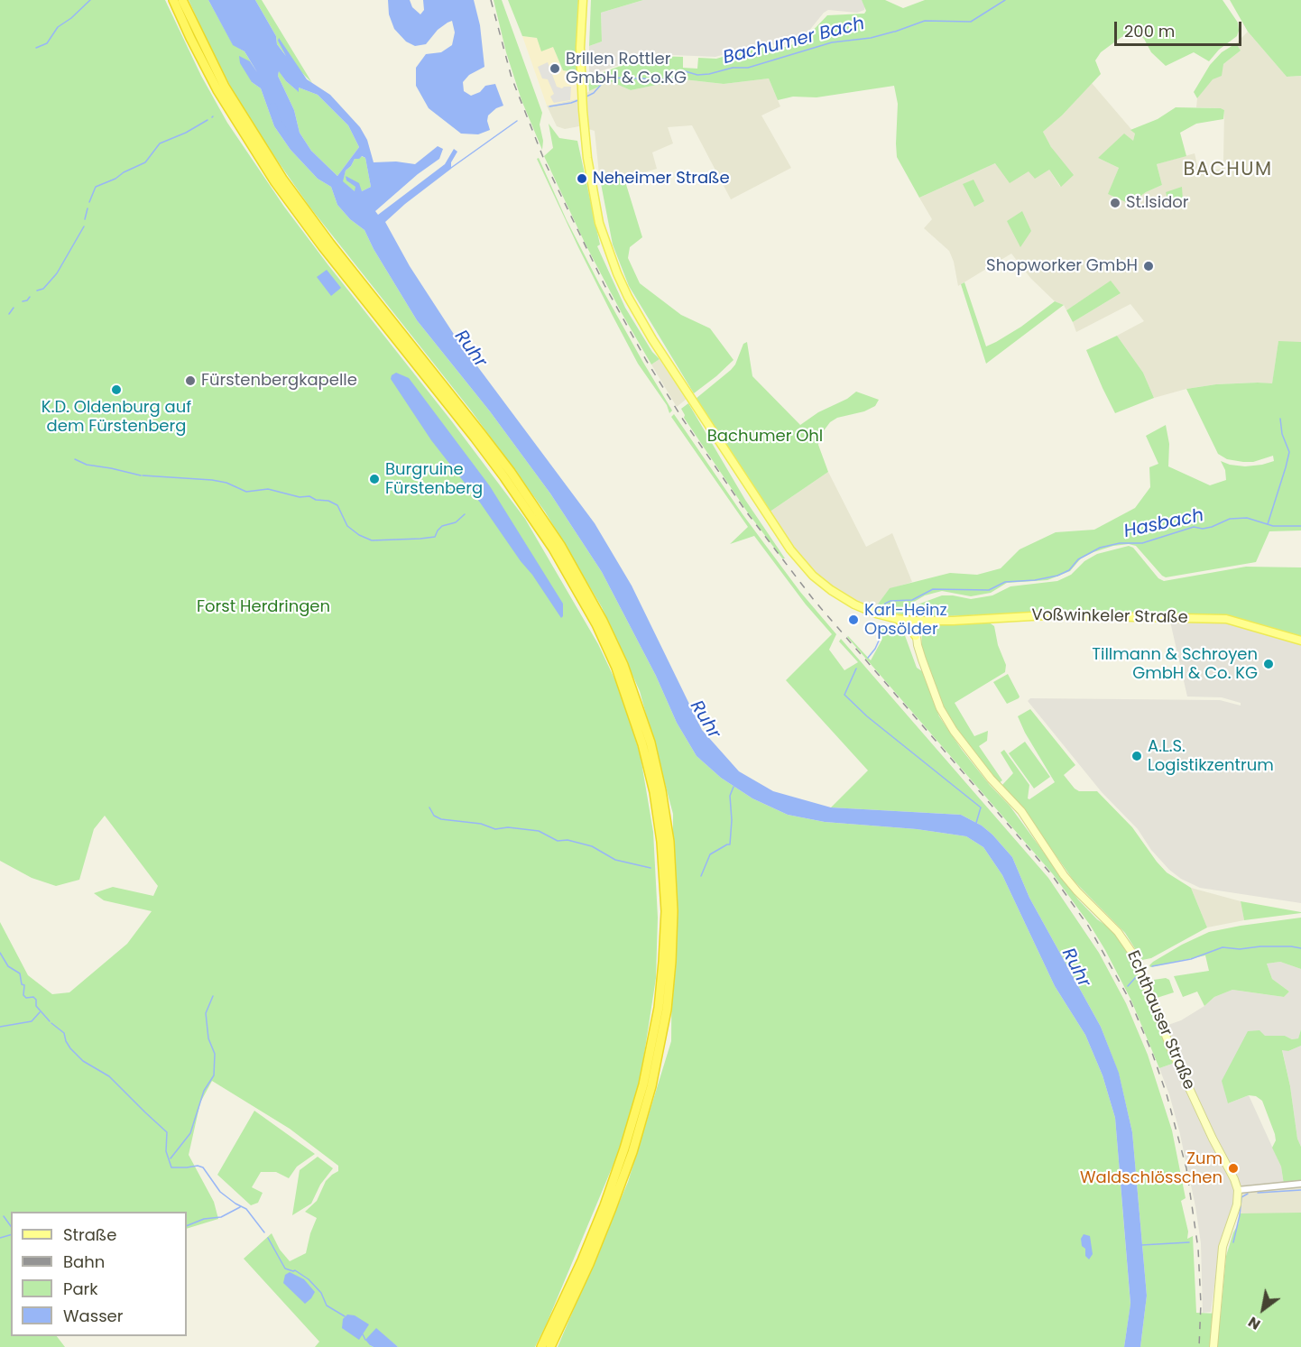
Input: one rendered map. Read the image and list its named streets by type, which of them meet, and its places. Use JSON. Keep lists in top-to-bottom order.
{
  "streets": {
    "main road": ["Voßwinkeler Straße", "Echthauser Straße"]
  },
  "crossings": [
    ["Voßwinkeler Straße", "Echthauser Straße"]
  ],
  "districts": ["BACHUM"],
  "water": ["Bachumer Bach", "Ruhr", "Hasbach"],
  "parks": ["Bachumer Ohl", "Forst Herdringen"],
  "places": [
    "Brillen Rottler GmbH & Co.KG",
    "Neheimer Straße",
    "St.Isidor",
    "Shopworker GmbH",
    "Fürstenbergkapelle",
    "K.D. Oldenburg auf dem Fürstenberg",
    "Burgruine Fürstenberg",
    "Karl-Heinz Opsölder",
    "Tillmann & Schroyen GmbH & Co. KG",
    "A.L.S. Logistikzentrum",
    "Zum Waldschlösschen"
  ],
  "legend": [
    "Straße",
    "Bahn",
    "Park",
    "Wasser"
  ],
  "scale_bar": "200 m",
  "north": "bottom left"
}
